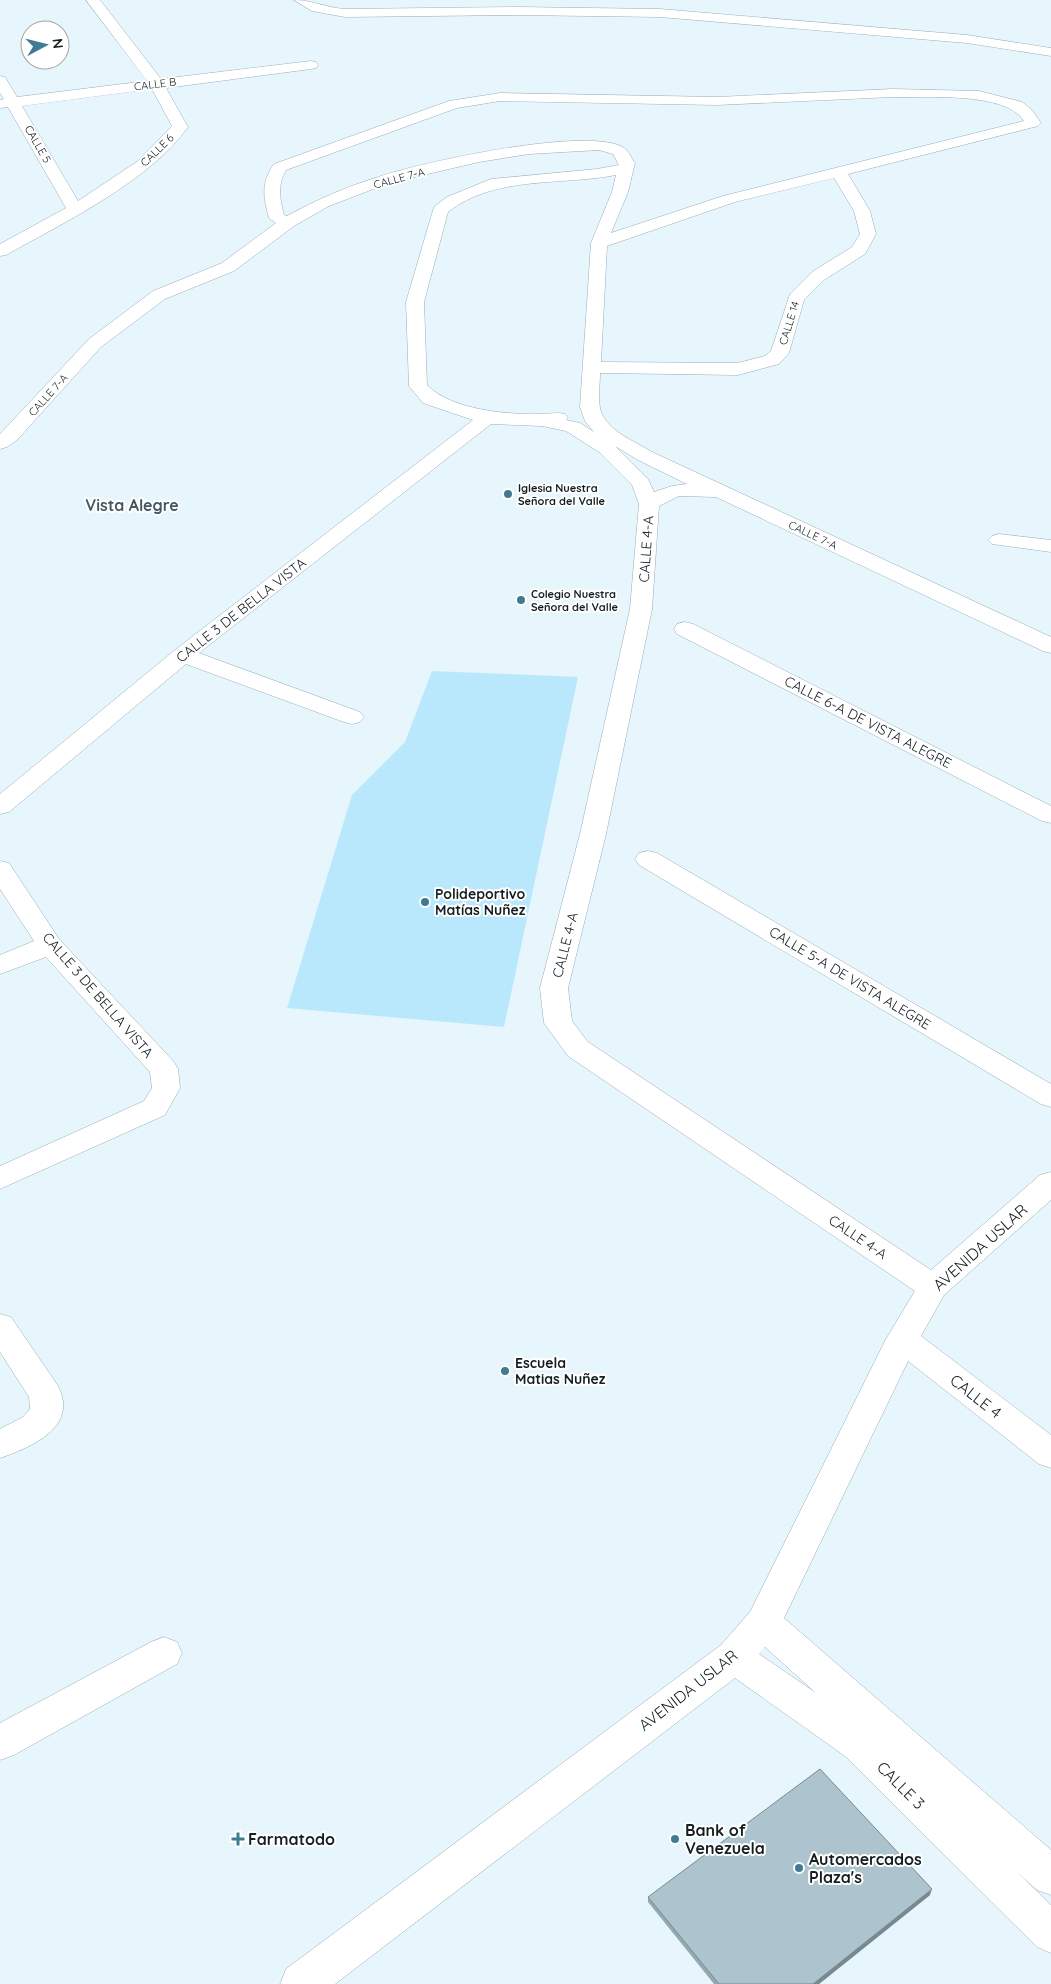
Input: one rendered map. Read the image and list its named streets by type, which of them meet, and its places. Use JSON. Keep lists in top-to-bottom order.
{
  "streets": {
    "street": [
      "CALLE B",
      "CALLE 5",
      "CALLE 6",
      "CALLE 7-A",
      "CALLE 14",
      "CALLE 4-A",
      "CALLE 3 DE BELLA VISTA",
      "CALLE 6-A DE VISTA ALEGRE",
      "CALLE 5-A DE VISTA ALEGRE",
      "AVENIDA USLAR",
      "CALLE 4",
      "CALLE 3"
    ]
  },
  "crossings": [
    ["CALLE B", "CALLE 5"],
    ["CALLE B", "CALLE 6"],
    ["CALLE 5", "CALLE 6"],
    ["CALLE 7-A", "CALLE 14"],
    ["CALLE 4-A", "AVENIDA USLAR"],
    ["AVENIDA USLAR", "CALLE 4"],
    ["AVENIDA USLAR", "CALLE 3"]
  ],
  "districts": ["Vista Alegre"],
  "places": {
    "other": [
      "Iglesia Nuestra Señora del Valle",
      "Colegio Nuestra Señora del Valle",
      "Polideportivo Matías Nuñez",
      "Escuela Matias Nuñez",
      "Bank of Venezuela",
      "Automercados Plaza's"
    ],
    "health": ["Farmatodo"]
  },
  "north": "right"
}
